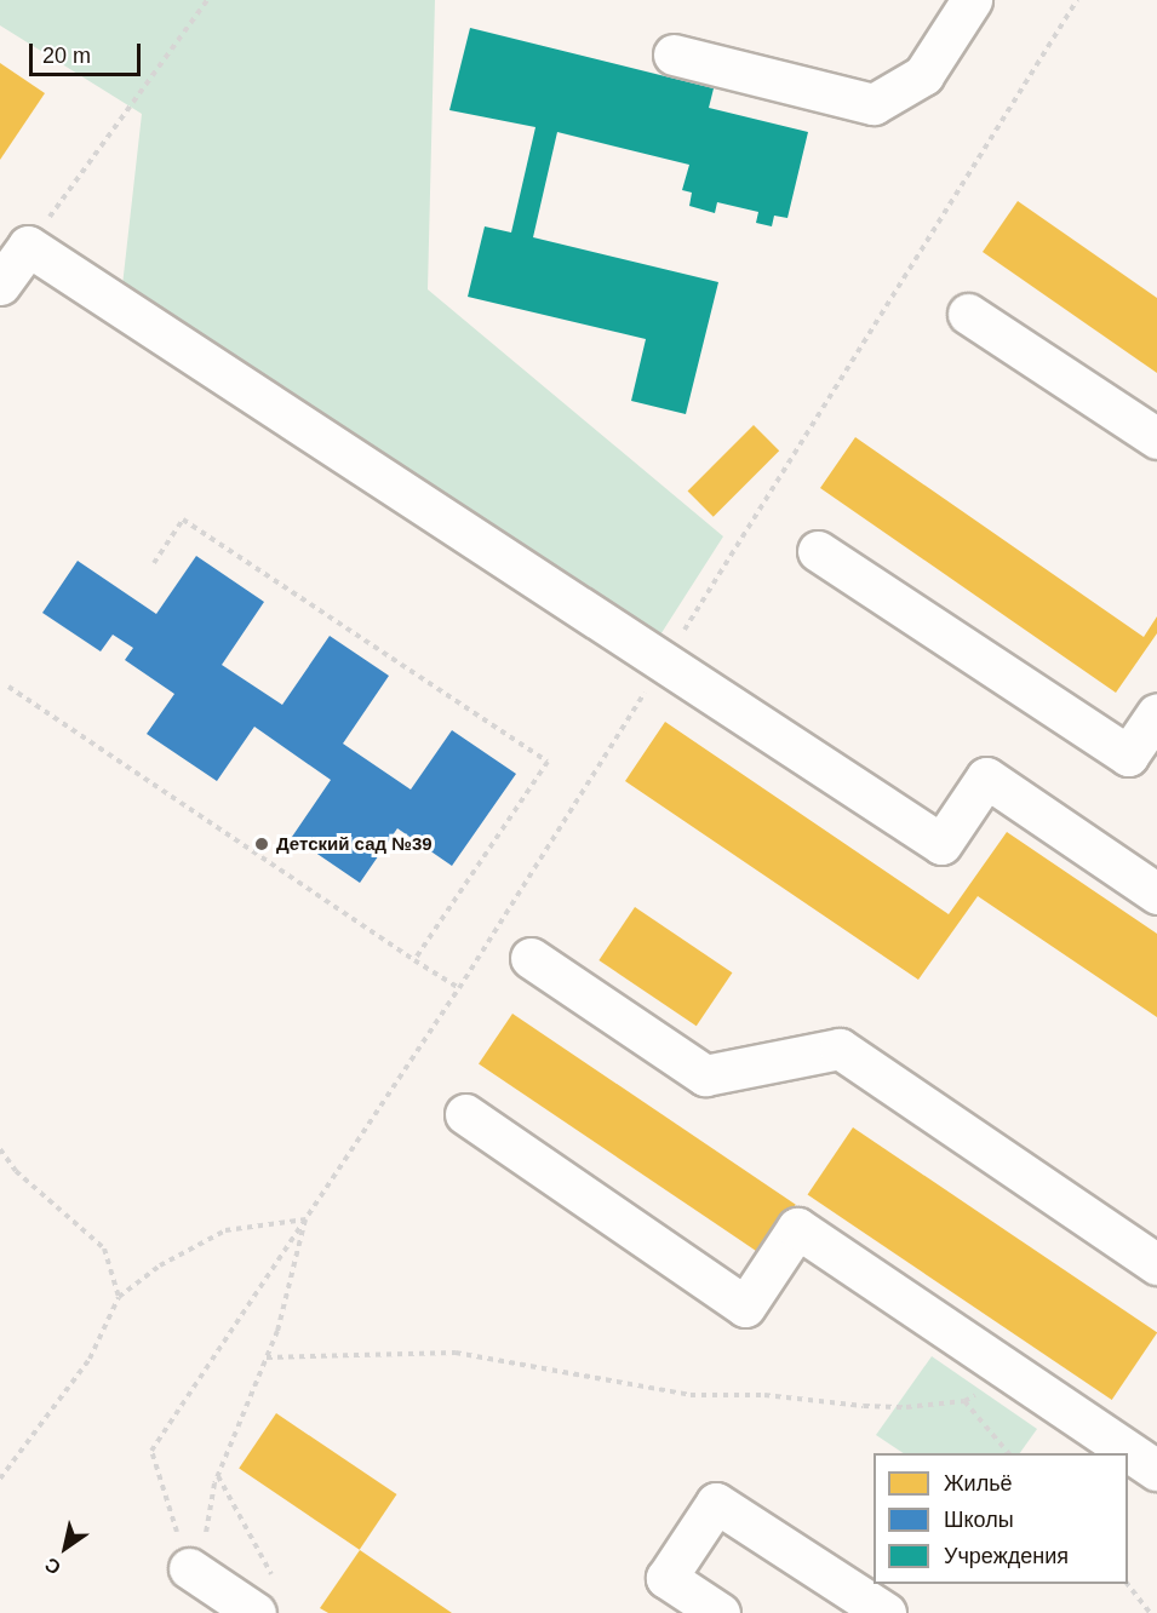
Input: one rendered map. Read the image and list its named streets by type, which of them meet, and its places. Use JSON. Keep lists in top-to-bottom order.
{
  "places": ["Детский сад №39"],
  "legend": ["Жильё", "Школы", "Учреждения"],
  "scale_bar": "20 m",
  "north": "bottom left"
}
